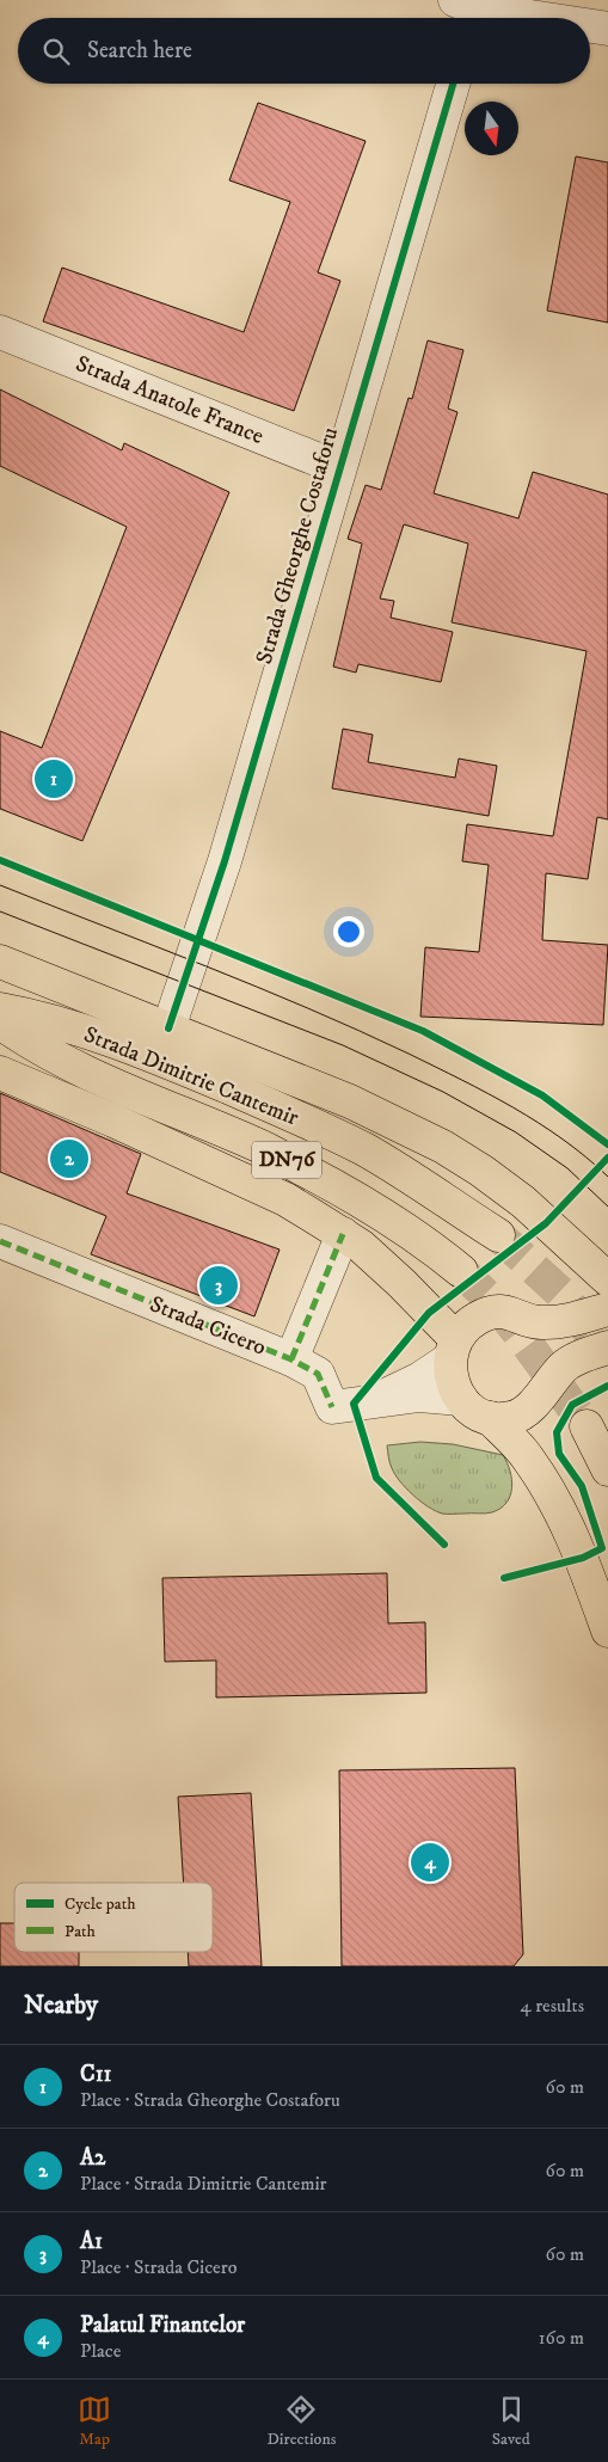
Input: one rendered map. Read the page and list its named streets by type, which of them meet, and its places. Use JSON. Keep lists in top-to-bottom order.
{
  "streets": {
    "main road": ["Strada Dimitrie Cantemir", "DN76"],
    "street": ["Strada Anatole France", "Strada Gheorghe Costaforu", "Strada Cicero"]
  },
  "crossings": [
    ["Strada Anatole France", "Strada Gheorghe Costaforu"]
  ],
  "legend": ["Cycle path", "Path"],
  "north": "bottom",
  "page": {
    "search": "Search here",
    "pins": [
      "1",
      "2",
      "3",
      "4"
    ],
    "heading": ["Nearby", "4 results"],
    "list": [
      {
        "mark": "1",
        "name": "C11",
        "note": "Place · Strada Gheorghe Costaforu",
        "value": "60 m"
      },
      {
        "mark": "2",
        "name": "A2",
        "note": "Place · Strada Dimitrie Cantemir",
        "value": "60 m"
      },
      {
        "mark": "3",
        "name": "A1",
        "note": "Place · Strada Cicero",
        "value": "60 m"
      },
      {
        "mark": "4",
        "name": "Palatul Finantelor",
        "note": "Place",
        "value": "160 m"
      }
    ],
    "nav": ["Map", "Directions", "Saved"]
  }
}
